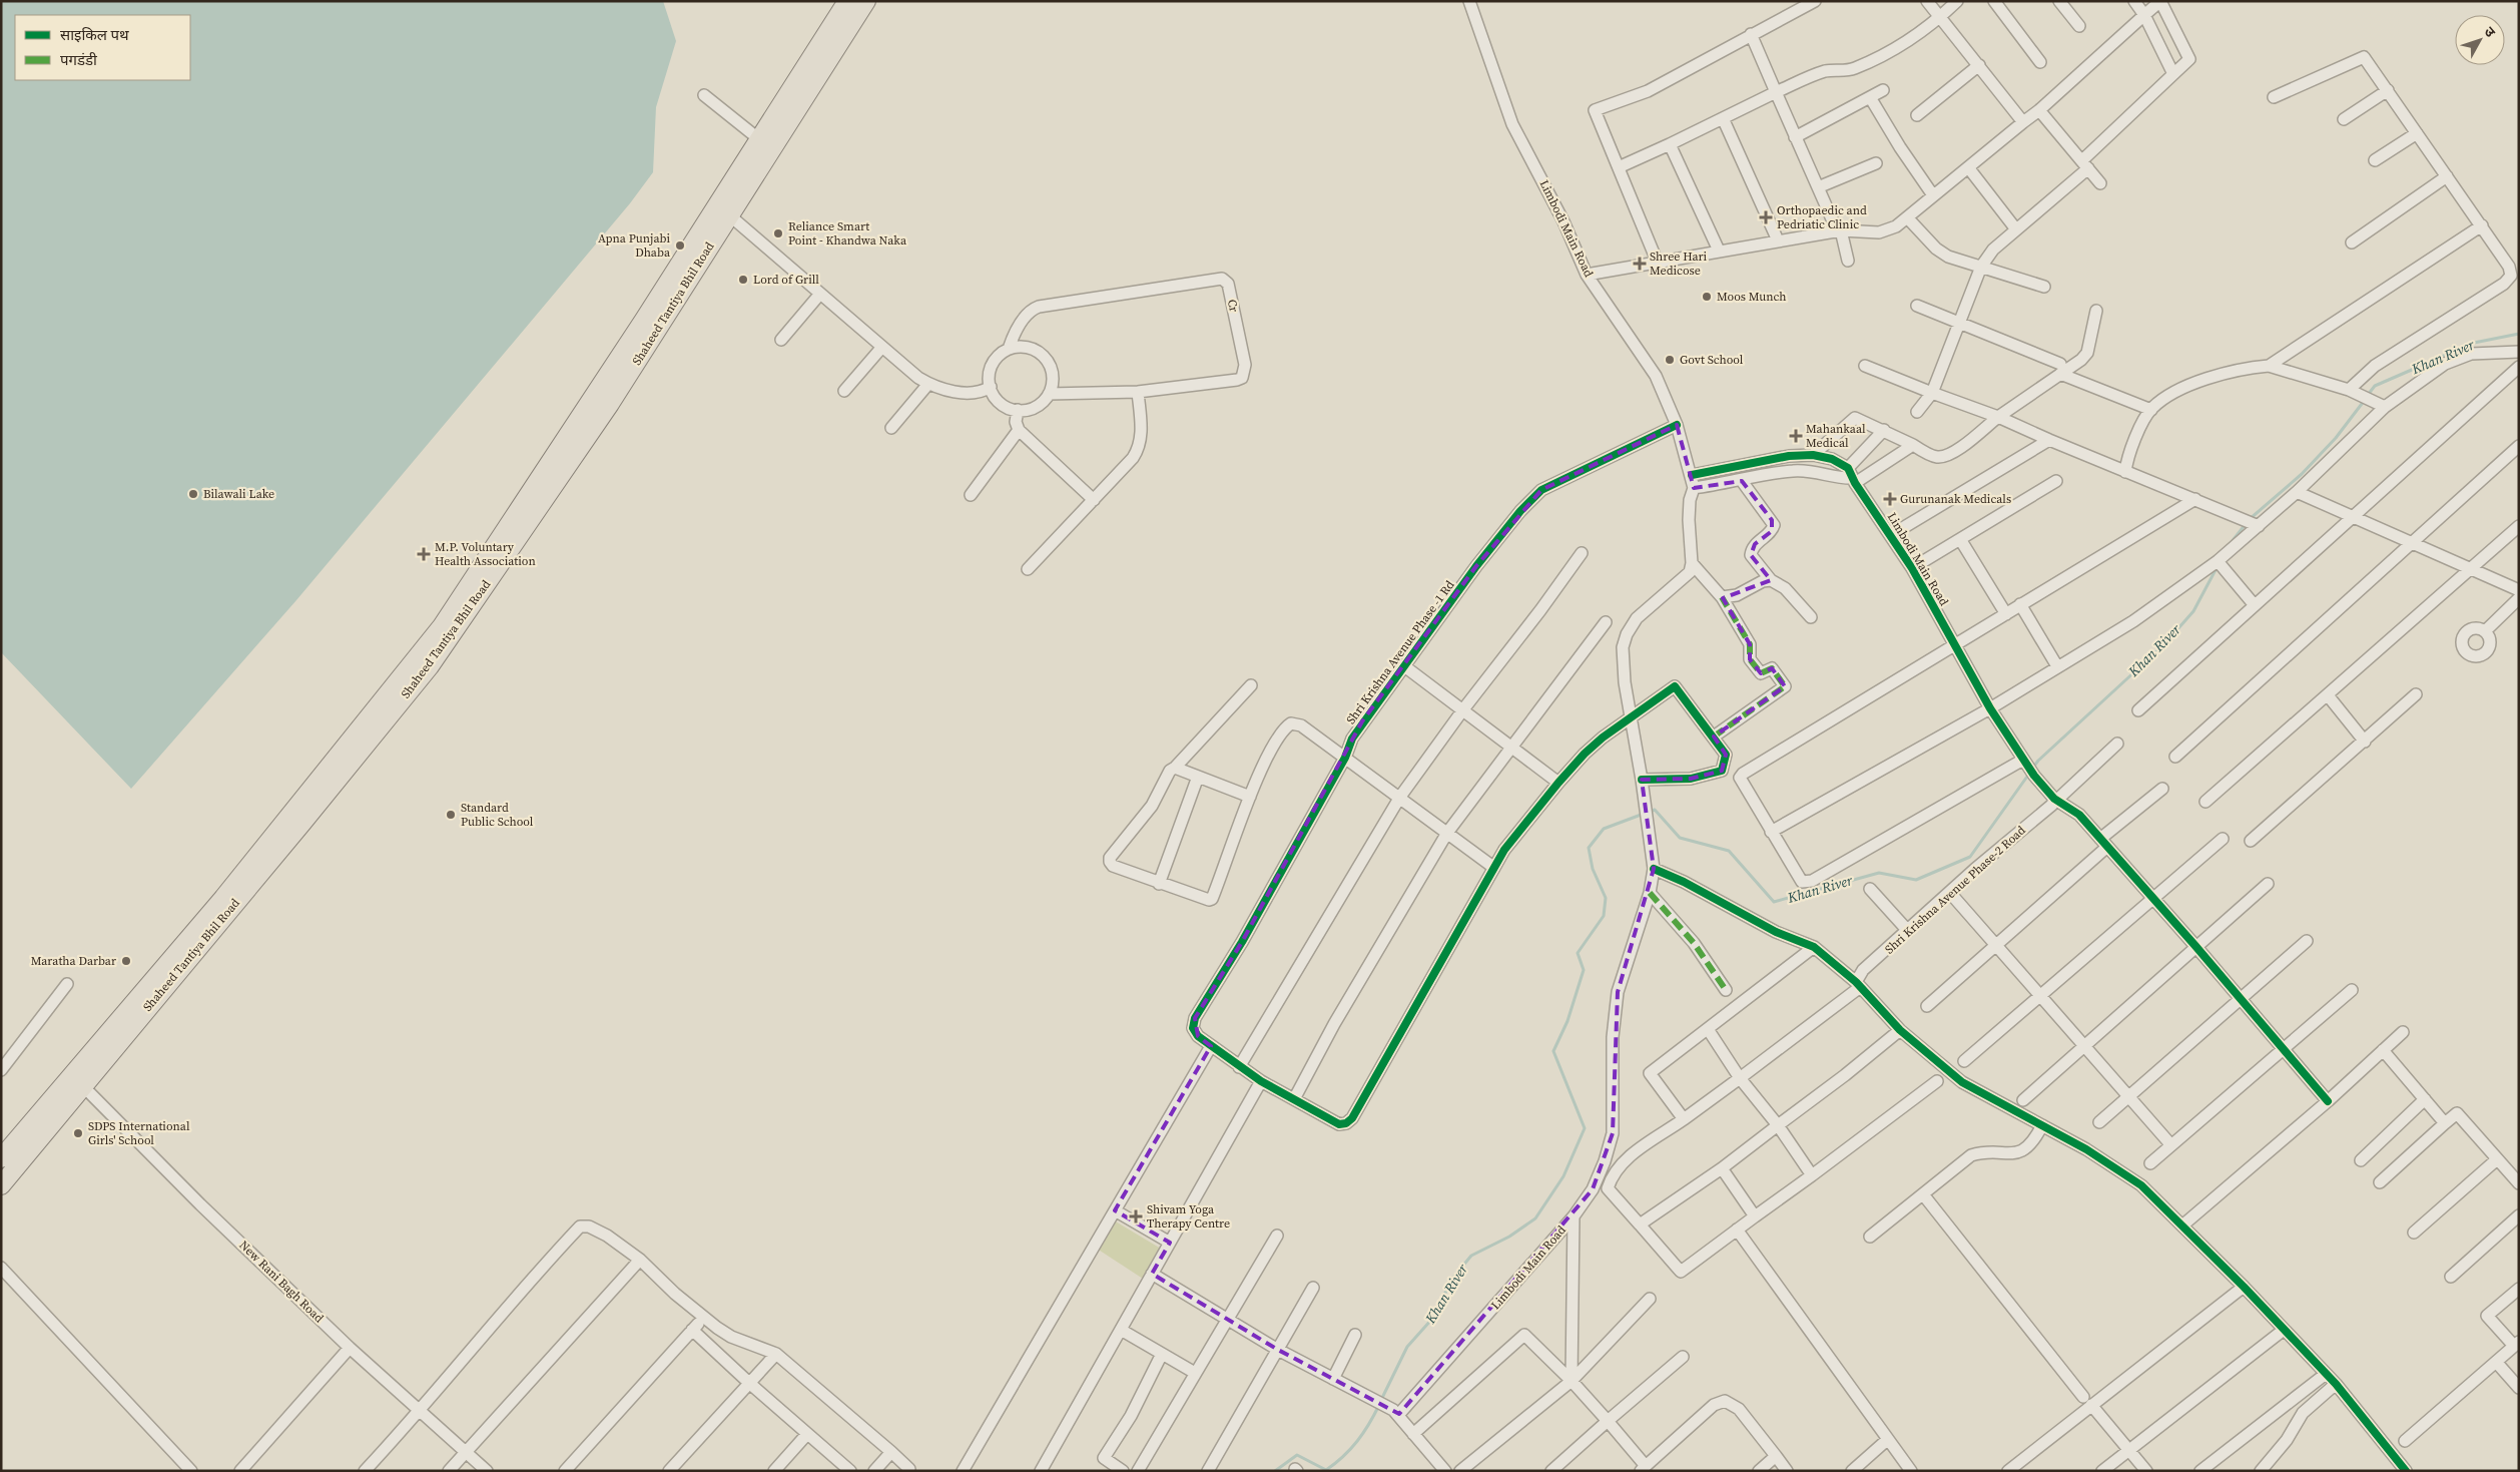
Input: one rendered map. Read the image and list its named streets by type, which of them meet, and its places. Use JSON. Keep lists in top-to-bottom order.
{
  "streets": {
    "main road": ["Shaheed Tantiya Bhil Road"],
    "street": [
      "Limbodi Main Road",
      "Cr",
      "Shri Krishna Avenue Phase -1 Rd",
      "Shri Krishna Avenue Phase-2 Road",
      "New Rani Bagh Road"
    ]
  },
  "crossings": [
    ["Limbodi Main Road", "Shri Krishna Avenue Phase -1 Rd"],
    ["Limbodi Main Road", "Shri Krishna Avenue Phase-2 Road"],
    ["Shaheed Tantiya Bhil Road", "New Rani Bagh Road"]
  ],
  "water": ["Khan River"],
  "places": {
    "health": [
      "Orthopaedic and Pedriatic Clinic",
      "Shree Hari Medicose",
      "Mahankaal Medical",
      "Gurunanak Medicals",
      "M.P. Voluntary Health Association",
      "Shivam Yoga Therapy Centre"
    ],
    "other": [
      "Reliance Smart Point - Khandwa Naka",
      "Apna Punjabi Dhaba",
      "Lord of Grill",
      "Moos Munch",
      "Govt School",
      "Bilawali Lake",
      "Standard Public School",
      "Maratha Darbar",
      "SDPS International Girls' School"
    ]
  },
  "legend": ["साइकिल पथ", "पगडंडी"],
  "north": "top right"
}
